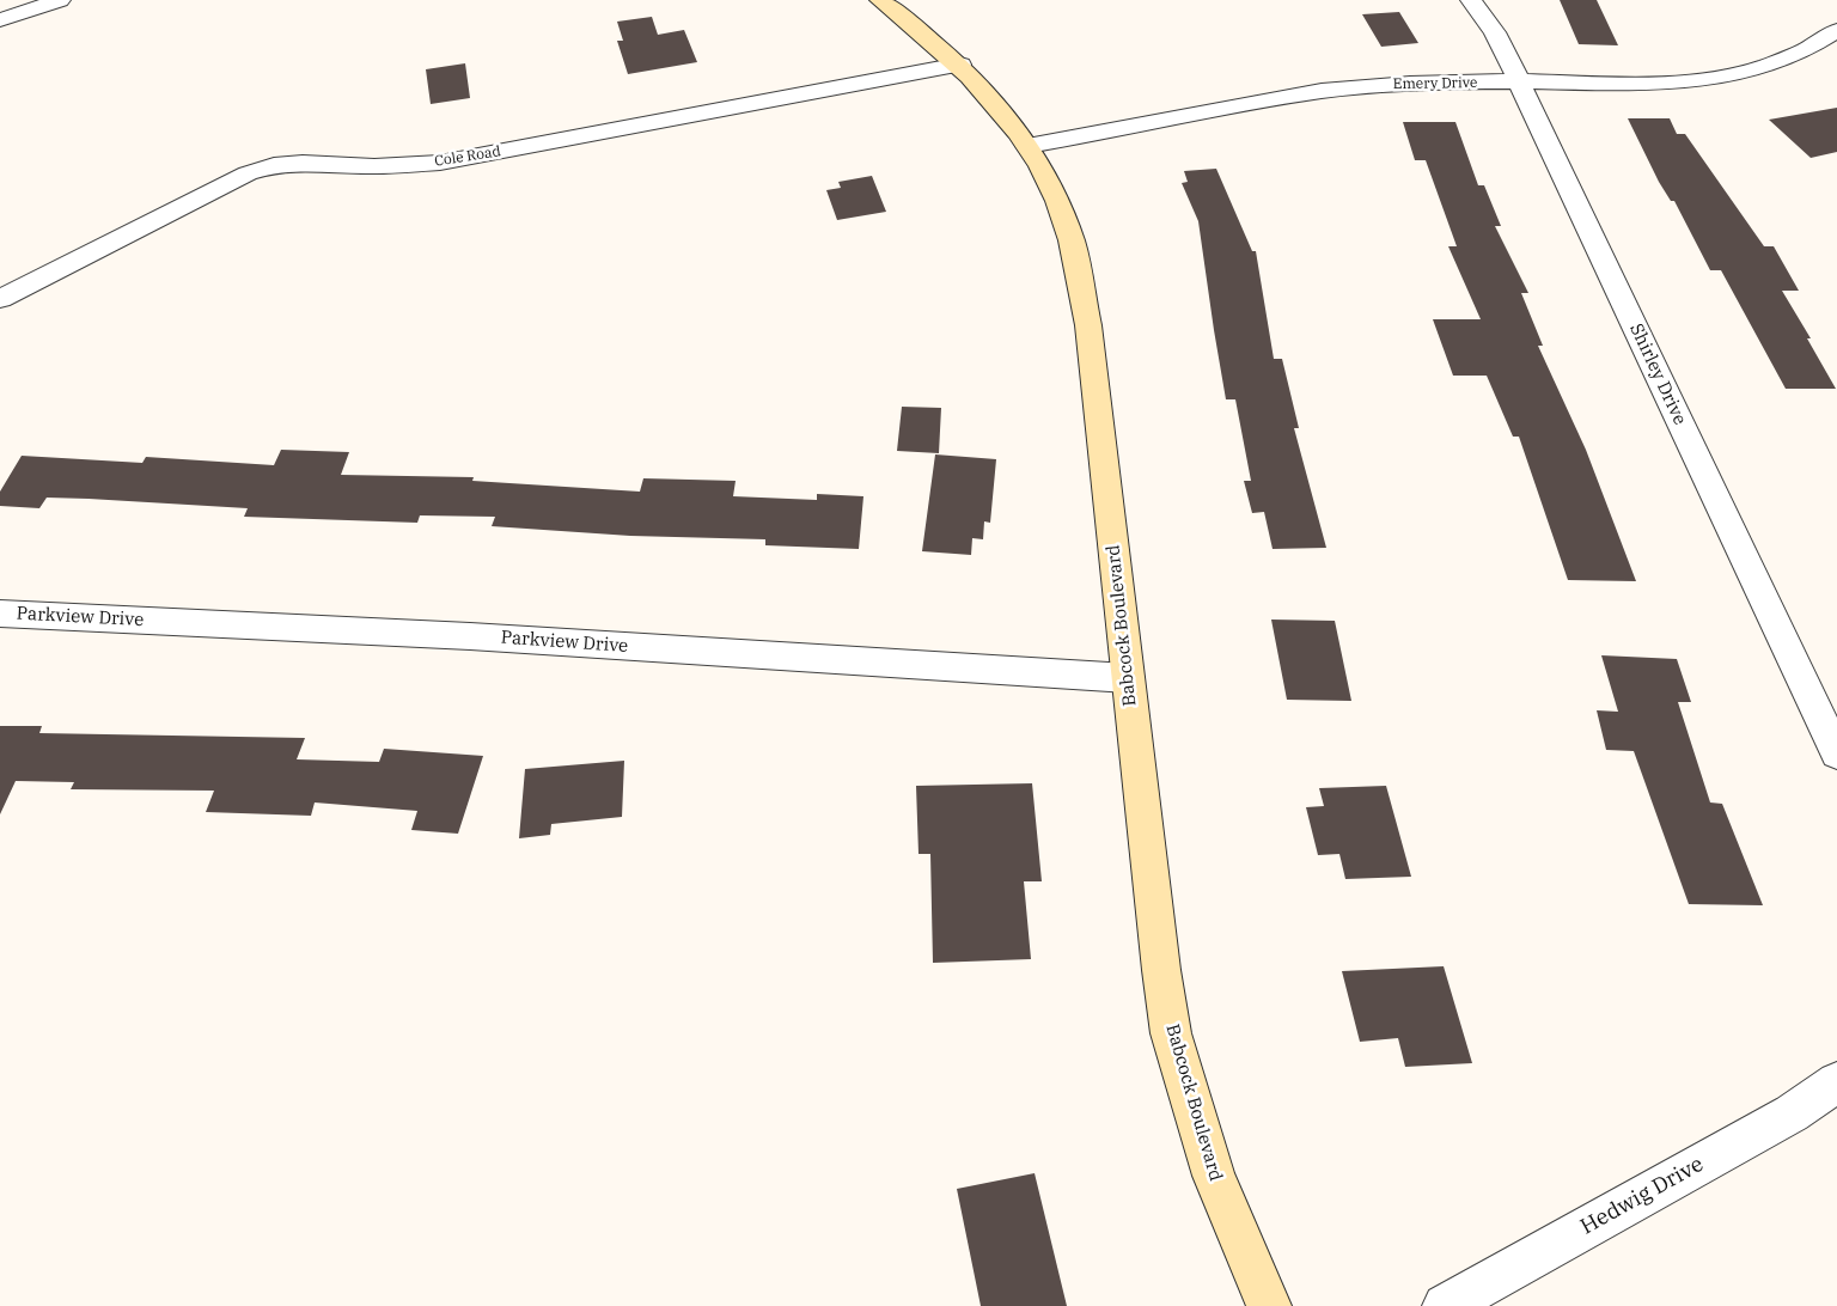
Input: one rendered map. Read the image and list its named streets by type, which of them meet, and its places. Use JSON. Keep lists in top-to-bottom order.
{
  "streets": {
    "main road": ["Babcock Boulevard"],
    "street": [
      "Emery Drive",
      "Cole Road",
      "Shirley Drive",
      "Parkview Drive",
      "Hedwig Drive"
    ]
  },
  "crossings": [
    ["Emery Drive", "Shirley Drive"],
    ["Emery Drive", "Babcock Boulevard"],
    ["Cole Road", "Babcock Boulevard"],
    ["Parkview Drive", "Babcock Boulevard"]
  ]
}
